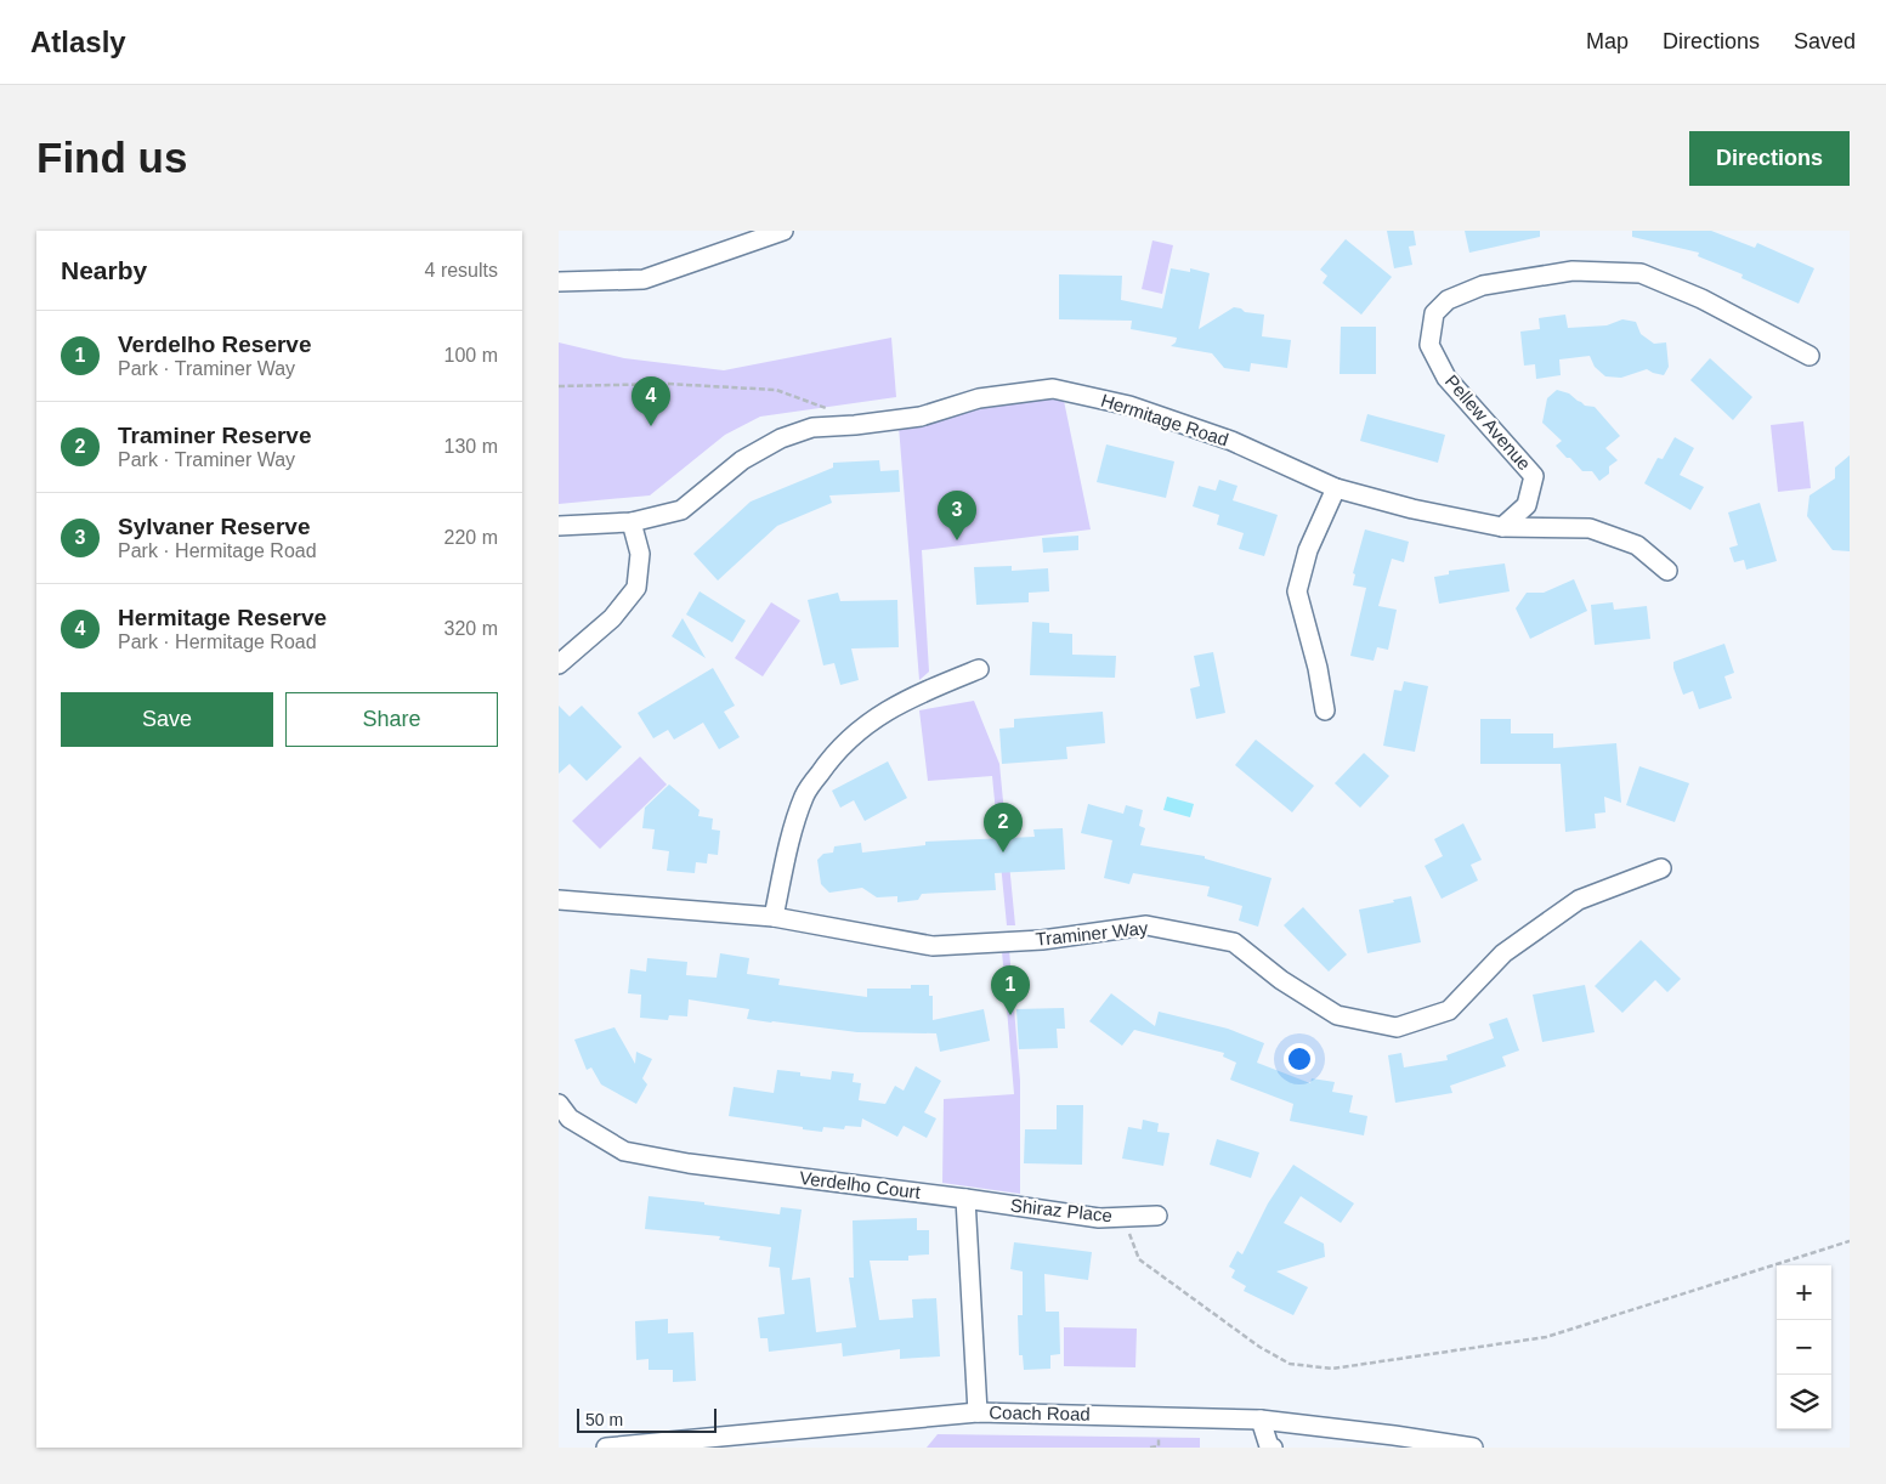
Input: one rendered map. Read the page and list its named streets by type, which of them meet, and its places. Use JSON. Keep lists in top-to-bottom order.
{
  "streets": {
    "street": [
      "Hermitage Road",
      "Pellew Avenue",
      "Traminer Way",
      "Verdelho Court",
      "Shiraz Place",
      "Coach Road"
    ]
  },
  "crossings": [
    ["Hermitage Road", "Pellew Avenue"],
    ["Verdelho Court", "Shiraz Place"]
  ],
  "scale_bar": "50 m",
  "page": {
    "header": "Atlasly",
    "nav": ["Map", "Directions", "Saved"],
    "buttons": [
      "Directions",
      ["Save", "Share"]
    ],
    "title": "Find us",
    "heading": ["Nearby", "4 results"],
    "list": [
      {
        "mark": "1",
        "name": "Verdelho Reserve",
        "note": "Park · Traminer Way",
        "value": "100 m"
      },
      {
        "mark": "2",
        "name": "Traminer Reserve",
        "note": "Park · Traminer Way",
        "value": "130 m"
      },
      {
        "mark": "3",
        "name": "Sylvaner Reserve",
        "note": "Park · Hermitage Road",
        "value": "220 m"
      },
      {
        "mark": "4",
        "name": "Hermitage Reserve",
        "note": "Park · Hermitage Road",
        "value": "320 m"
      }
    ],
    "pins": [
      "4",
      "3",
      "2",
      "1"
    ],
    "map_buttons": ["+", "−"],
    "scale": "50 m"
  }
}
